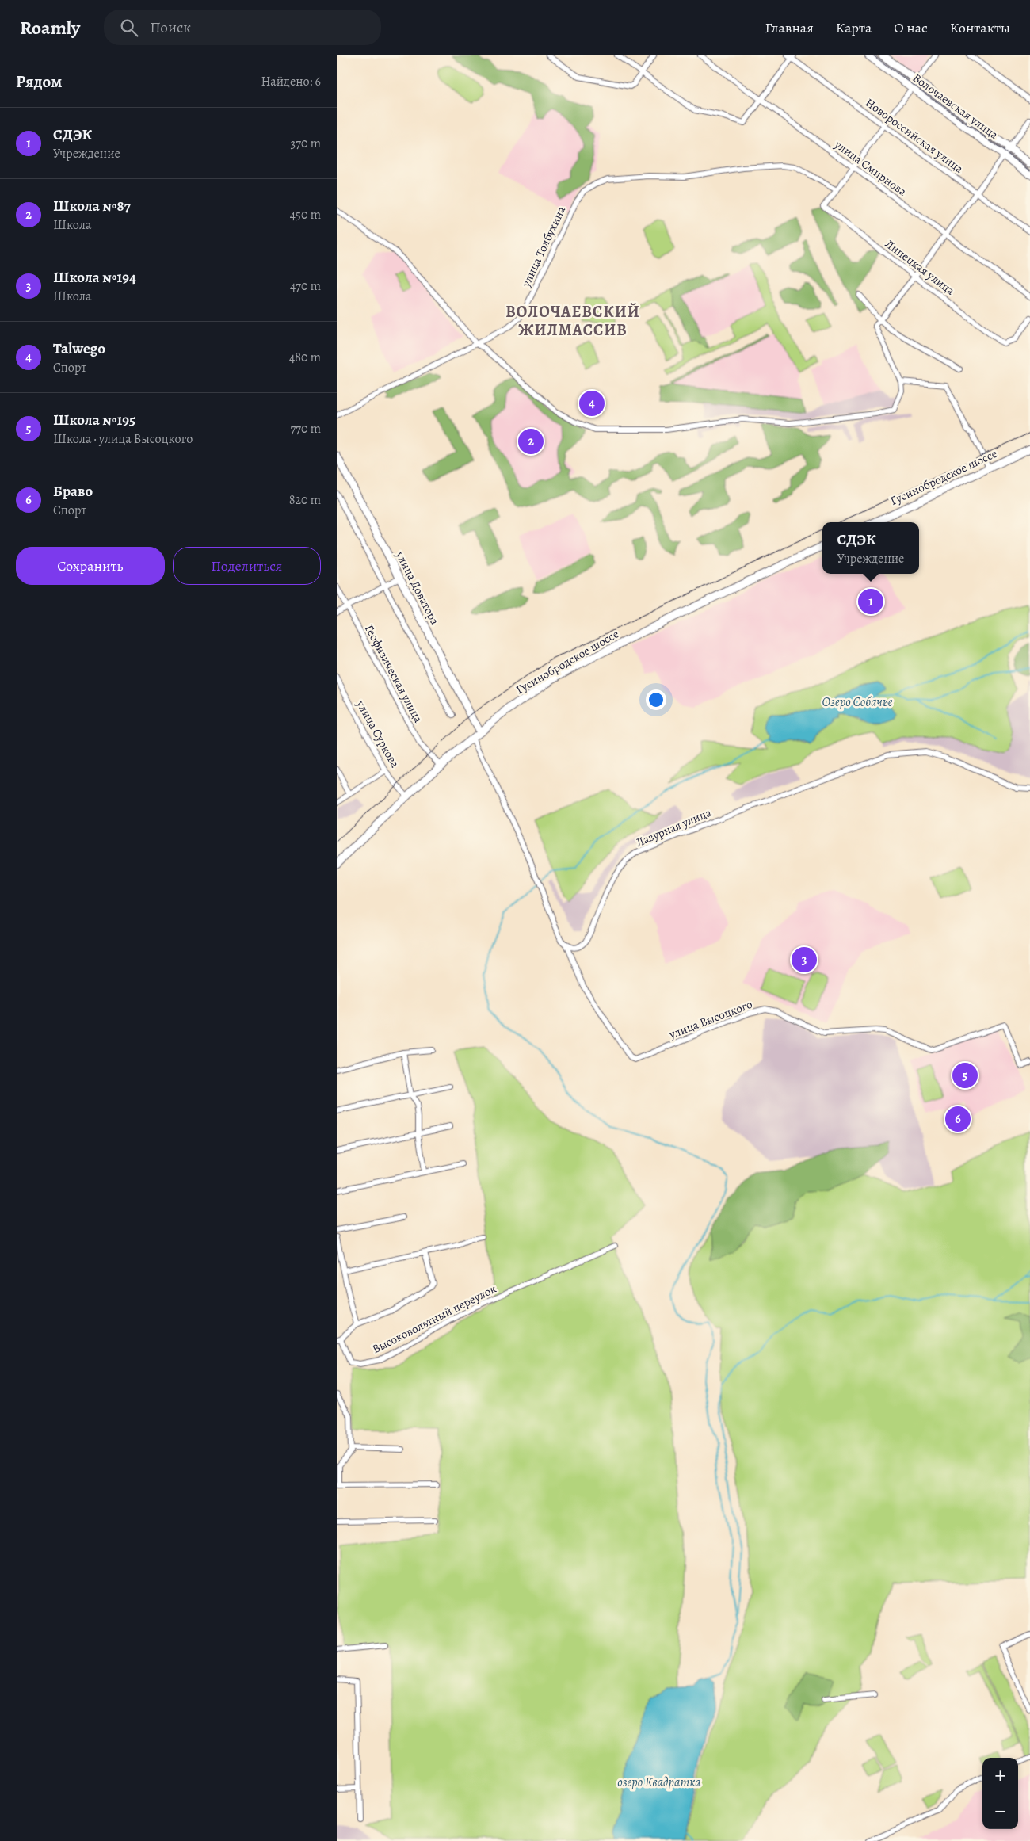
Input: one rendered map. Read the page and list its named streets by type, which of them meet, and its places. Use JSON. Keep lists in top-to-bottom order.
{
  "streets": {
    "main road": ["Волочаевская улица", "Гусинобродское шоссе", "улица Доватора"],
    "street": [
      "Новороссийская улица",
      "улица Смирнова",
      "улица Толбухина",
      "Липецкая улица",
      "Геофизическая улица",
      "улица Суркова",
      "Лазурная улица",
      "улица Высоцкого",
      "Высоковольтный переулок"
    ]
  },
  "crossings": [
    ["улица Толбухина", "Липецкая улица"],
    ["Гусинобродское шоссе", "улица Доватора"],
    ["Гусинобродское шоссе", "Геофизическая улица"],
    ["Гусинобродское шоссе", "улица Суркова"],
    ["Лазурная улица", "улица Высоцкого"]
  ],
  "districts": ["ВОЛОЧАЕВСКИЙ ЖИЛМАССИВ"],
  "water": ["Озеро Собачье", "озеро Квадратка"],
  "page": {
    "header": "Roamly",
    "search": "Поиск",
    "nav": [
      "Главная",
      "Карта",
      "О нас",
      "Контакты"
    ],
    "heading": ["Рядом", "Найдено: 6"],
    "list": [
      {
        "mark": "1",
        "name": "СДЭК",
        "note": "Учреждение",
        "value": "370 m"
      },
      {
        "mark": "2",
        "name": "Школа №87",
        "note": "Школа",
        "value": "450 m"
      },
      {
        "mark": "3",
        "name": "Школа №194",
        "note": "Школа",
        "value": "470 m"
      },
      {
        "mark": "4",
        "name": "Talwego",
        "note": "Спорт",
        "value": "480 m"
      },
      {
        "mark": "5",
        "name": "Школа №195",
        "note": "Школа · улица Высоцкого",
        "value": "770 m"
      },
      {
        "mark": "6",
        "name": "Браво",
        "note": "Спорт",
        "value": "820 m"
      }
    ],
    "pins": [
      "4",
      "2",
      "1",
      "3",
      "5",
      "6"
    ],
    "popup": ["СДЭК", "Учреждение"],
    "buttons": ["Сохранить", "Поделиться"],
    "map_buttons": ["+", "−"]
  }
}
